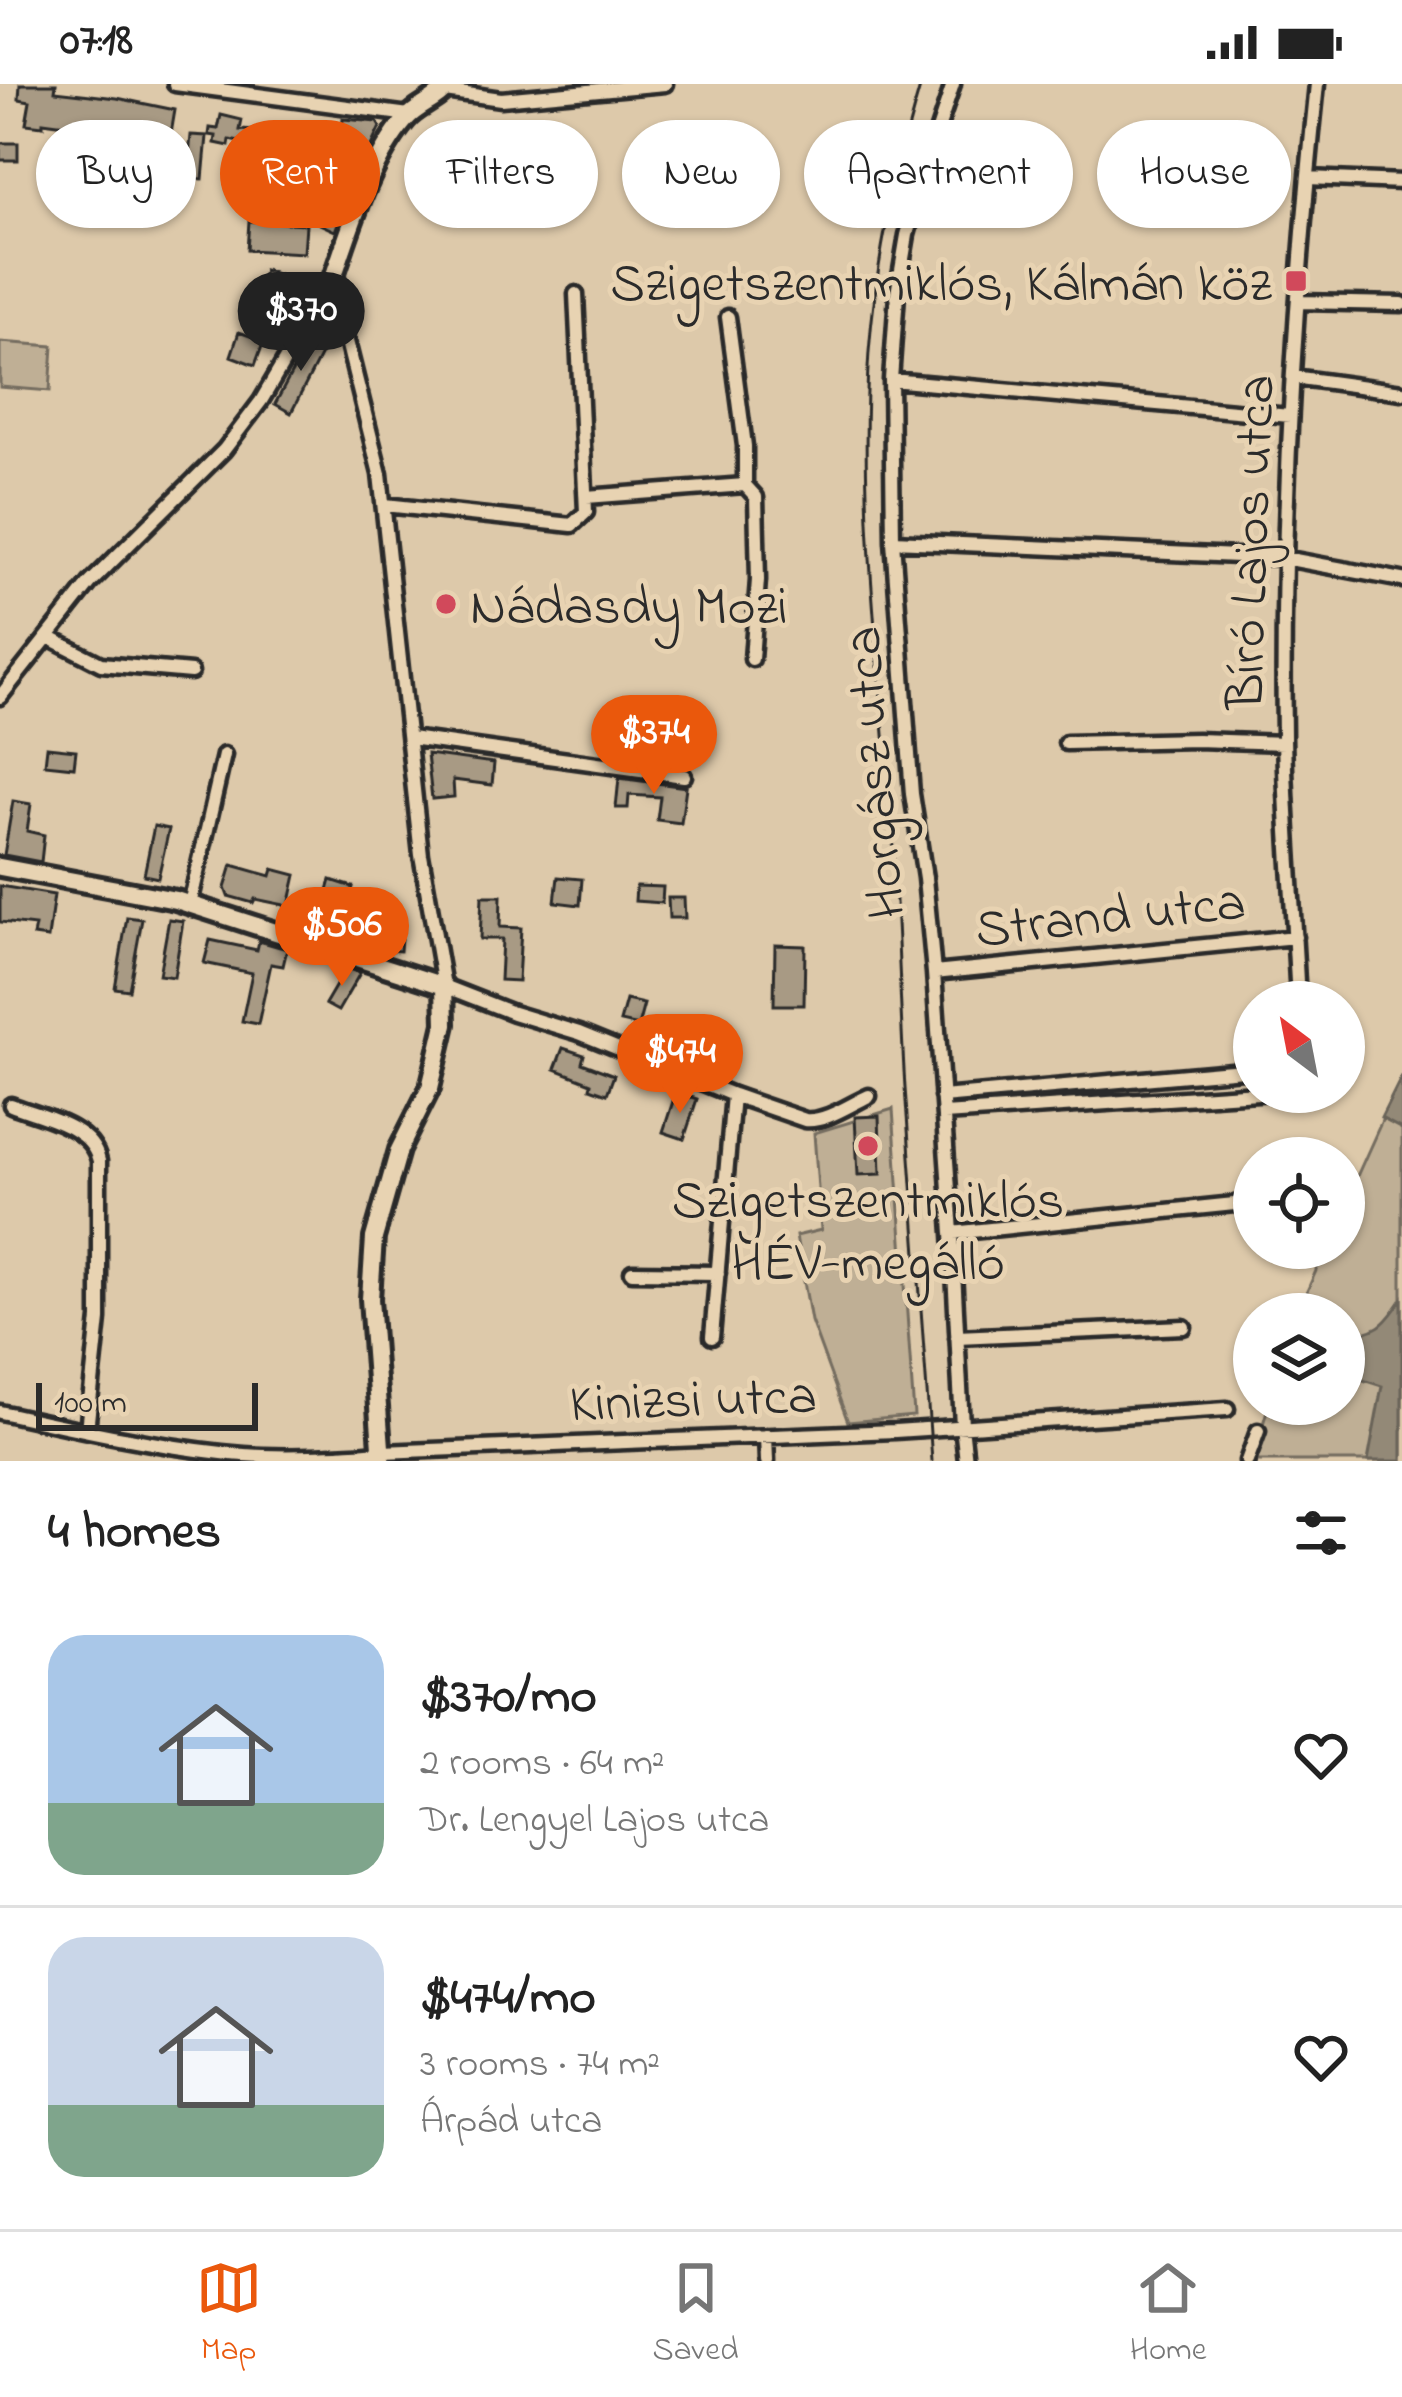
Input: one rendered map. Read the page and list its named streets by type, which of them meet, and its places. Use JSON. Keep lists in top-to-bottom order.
{
  "streets": {
    "street": [
      "Bíró Lajos utca",
      "Horgász utca",
      "Strand utca",
      "Kinizsi utca"
    ]
  },
  "crossings": [
    ["Bíró Lajos utca", "Strand utca"],
    ["Horgász utca", "Strand utca"],
    ["Horgász utca", "Kinizsi utca"]
  ],
  "places": {
    "transit": ["Szigetszentmiklós, Kálmán köz"],
    "other": ["Nádasdy Mozi", "Szigetszentmiklós HÉV-megálló"]
  },
  "scale_bar": "100 m",
  "north": "top left",
  "page": {
    "status": "07:18",
    "chip": [
      "Buy",
      "Rent",
      "Filters",
      "New",
      "Apartment",
      "House"
    ],
    "price": [
      "$370",
      "$374",
      "$506",
      "$474"
    ],
    "scale": "100 m",
    "heading": "4 homes",
    "list": [
      {
        "name": "$370/mo",
        "note": "2 rooms · 64 m² · Dr. Lengyel Lajos utca"
      },
      {
        "name": "$474/mo",
        "note": "3 rooms · 74 m² · Árpád utca"
      }
    ],
    "tabs": ["Map", "Saved", "Home"]
  }
}
